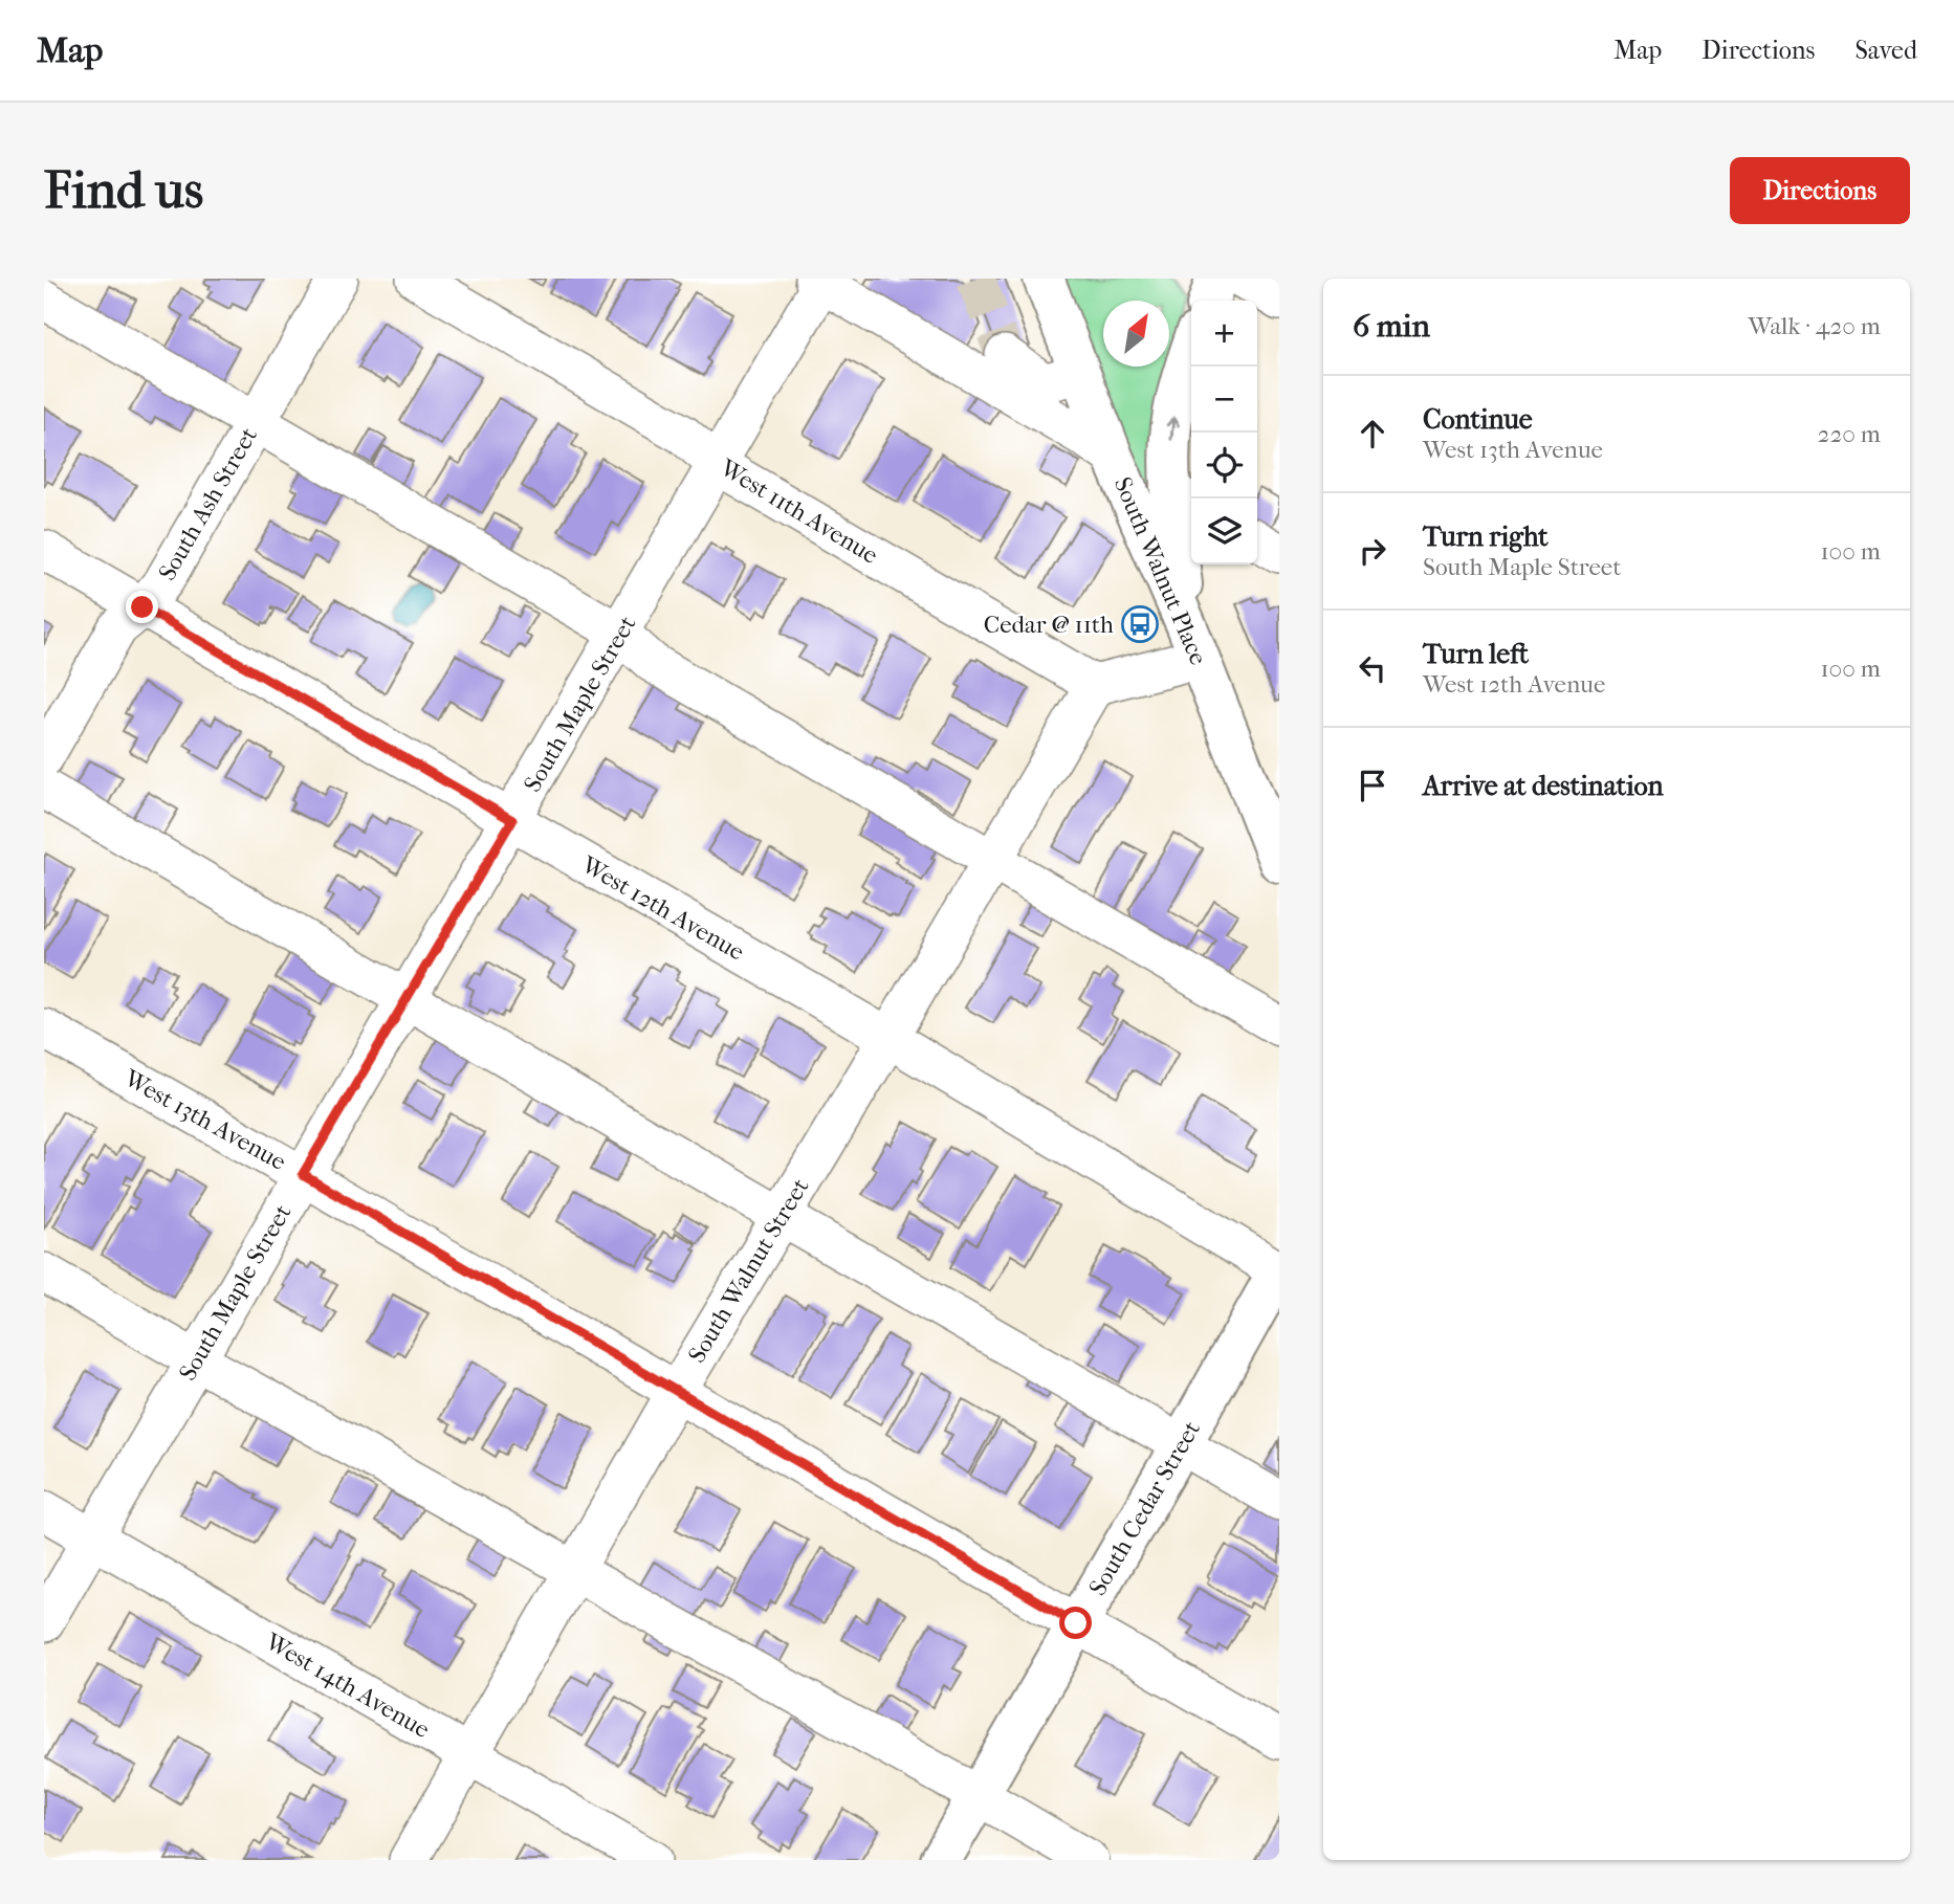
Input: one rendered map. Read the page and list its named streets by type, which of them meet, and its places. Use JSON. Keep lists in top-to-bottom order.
{
  "streets": {
    "main road": ["South Walnut Place", "South Cedar Street"],
    "street": [
      "South Ash Street",
      "West 11th Avenue",
      "South Maple Street",
      "West 12th Avenue",
      "West 13th Avenue",
      "South Walnut Street",
      "West 14th Avenue"
    ]
  },
  "crossings": [
    ["South Ash Street", "West 12th Avenue"],
    ["West 11th Avenue", "South Maple Street"],
    ["West 11th Avenue", "South Walnut Street"],
    ["South Maple Street", "West 12th Avenue"],
    ["South Maple Street", "West 13th Avenue"],
    ["South Maple Street", "West 14th Avenue"],
    ["West 12th Avenue", "South Walnut Street"],
    ["West 12th Avenue", "South Cedar Street"],
    ["West 13th Avenue", "South Walnut Street"],
    ["West 13th Avenue", "South Cedar Street"],
    ["South Walnut Street", "West 14th Avenue"]
  ],
  "places": {
    "bus stop": ["Cedar @ 11th"]
  },
  "north": "top right",
  "page": {
    "header": "Map",
    "nav": ["Map", "Directions", "Saved"],
    "buttons": "Directions",
    "title": "Find us",
    "heading": ["6 min", "Walk · 420 m"],
    "map_buttons": ["+", "−"],
    "list": [
      ["Continue", "West 13th Avenue", "220 m"],
      ["Turn right", "South Maple Street", "100 m"],
      ["Turn left", "West 12th Avenue", "100 m"],
      "Arrive at destination"
    ]
  }
}
